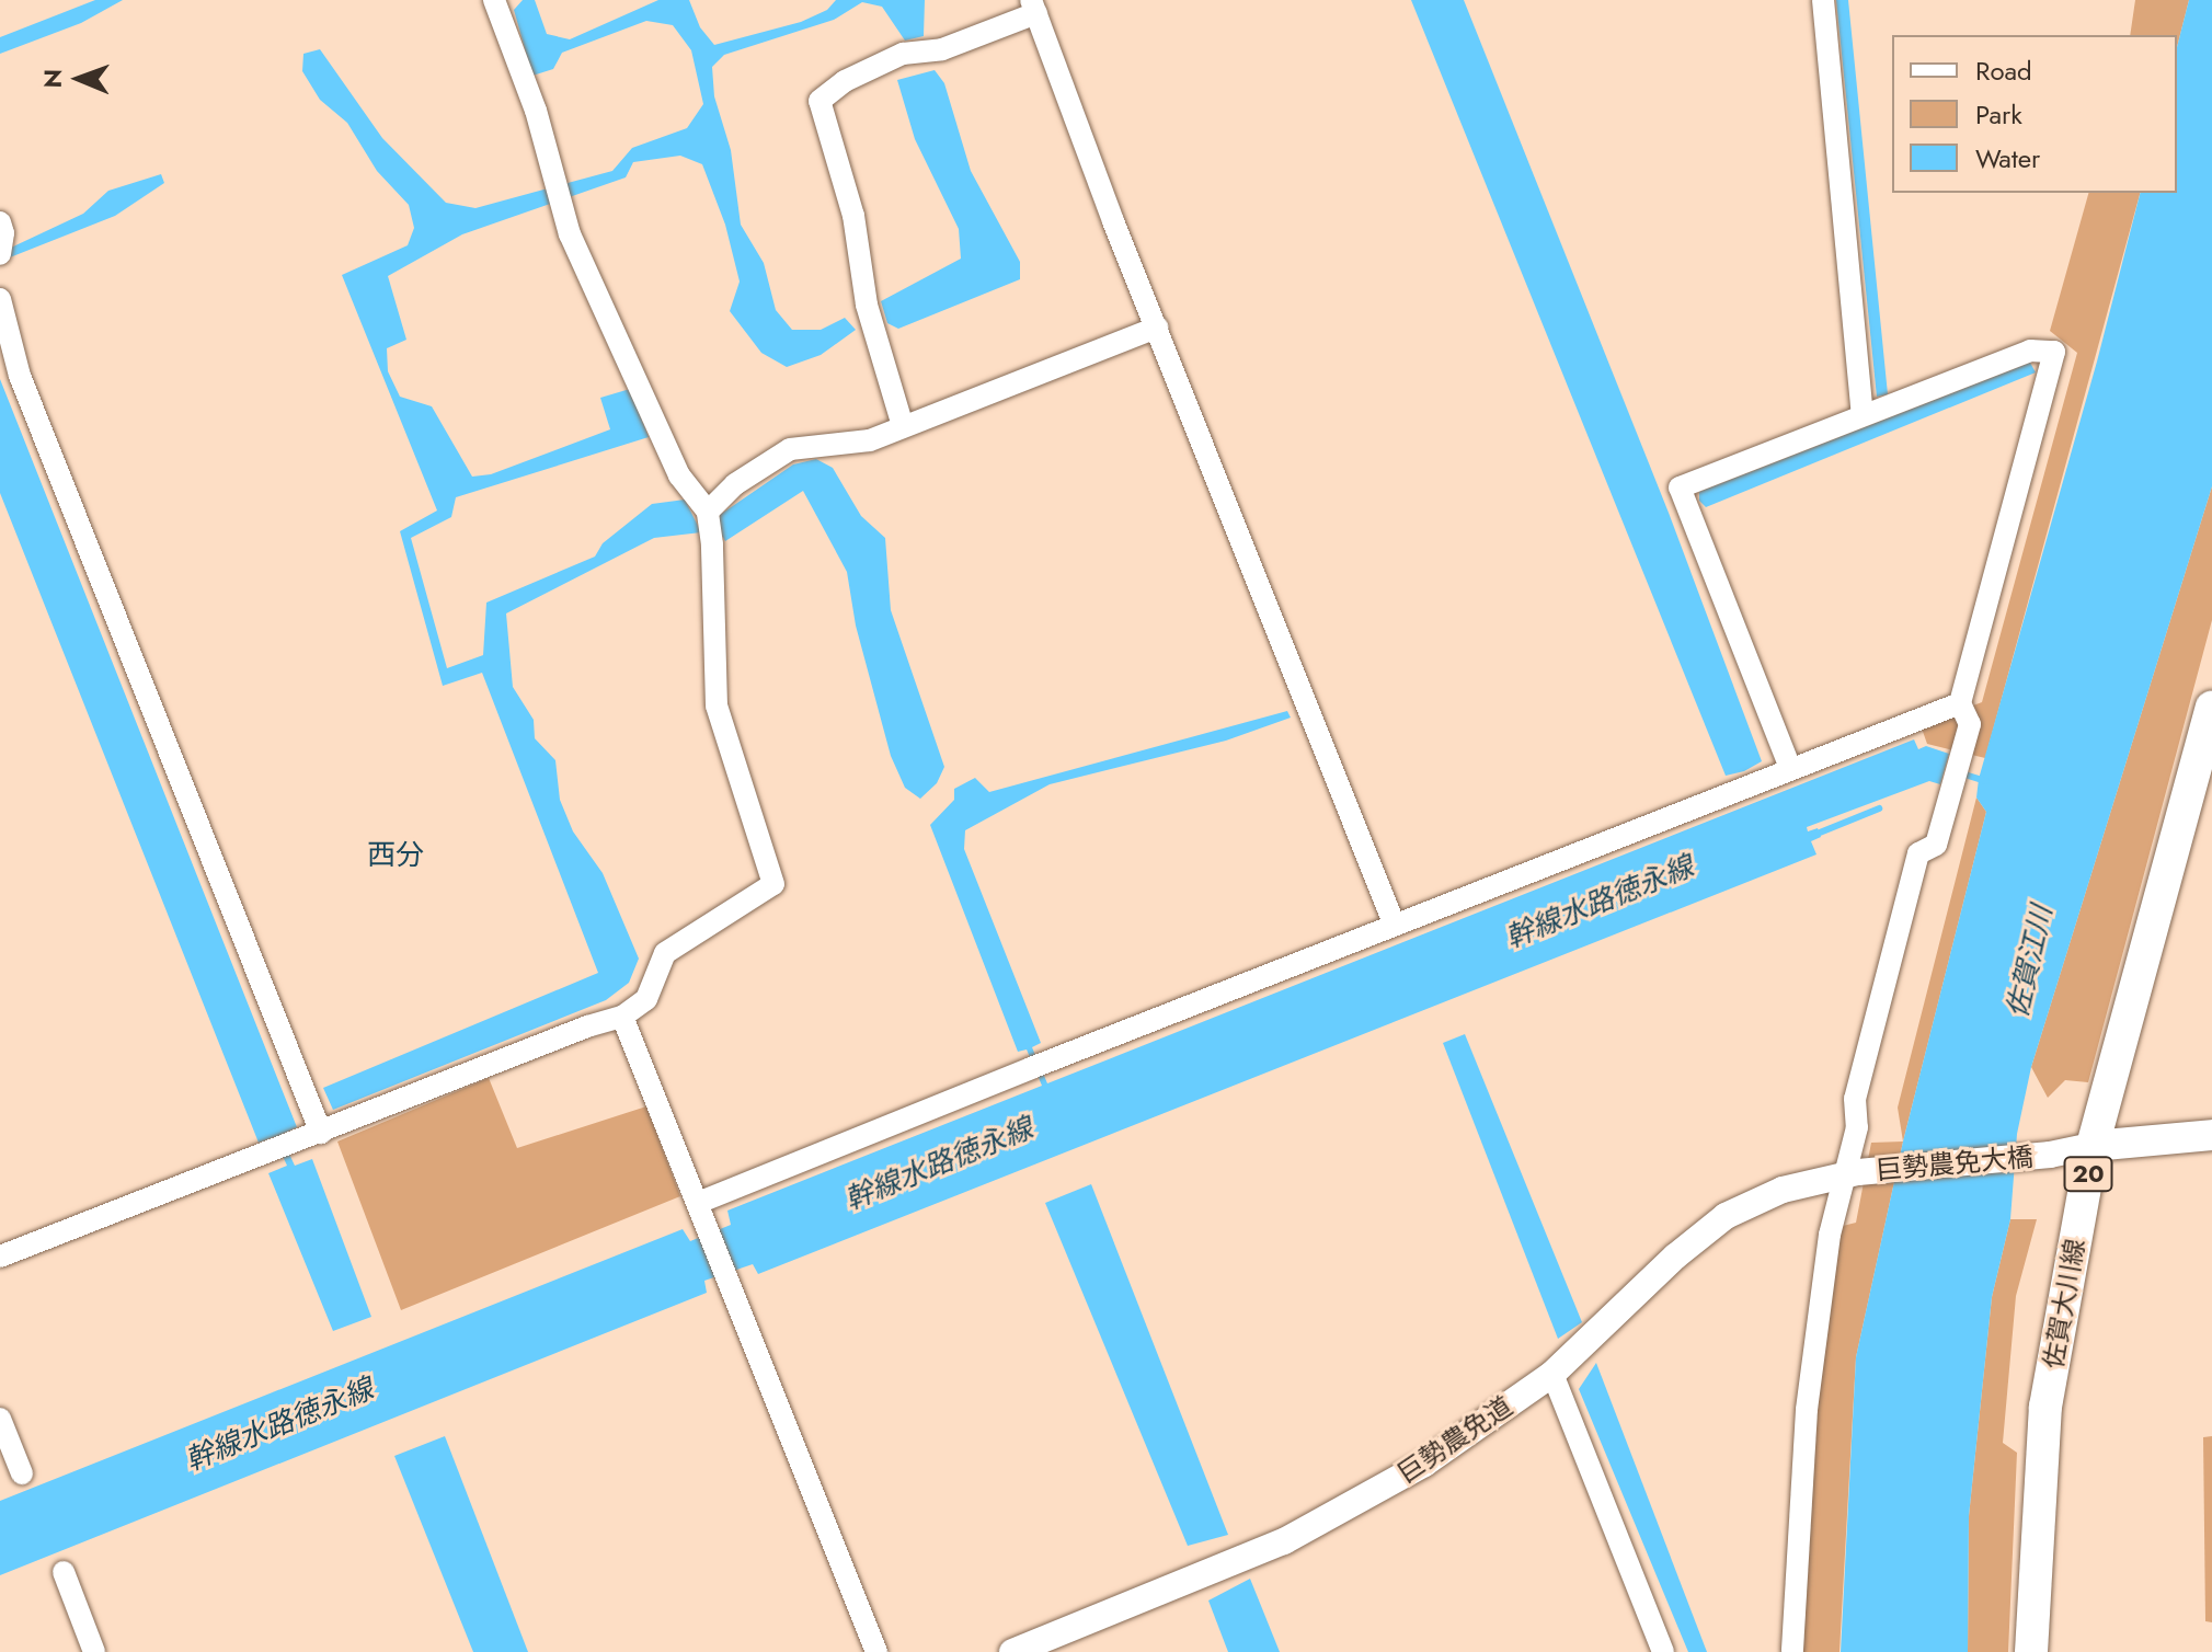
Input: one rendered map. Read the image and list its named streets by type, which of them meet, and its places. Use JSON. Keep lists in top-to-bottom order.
{
  "streets": {
    "main road": ["20", "佐賀大川線"],
    "street": ["巨勢農免大橋", "巨勢農免道"]
  },
  "crossings": [
    ["巨勢農免大橋", "佐賀大川線"],
    ["巨勢農免大橋", "巨勢農免道"]
  ],
  "districts": ["西分"],
  "water": ["幹線水路徳永線", "佐賀江川"],
  "legend": ["Road", "Park", "Water"],
  "north": "left"
}
